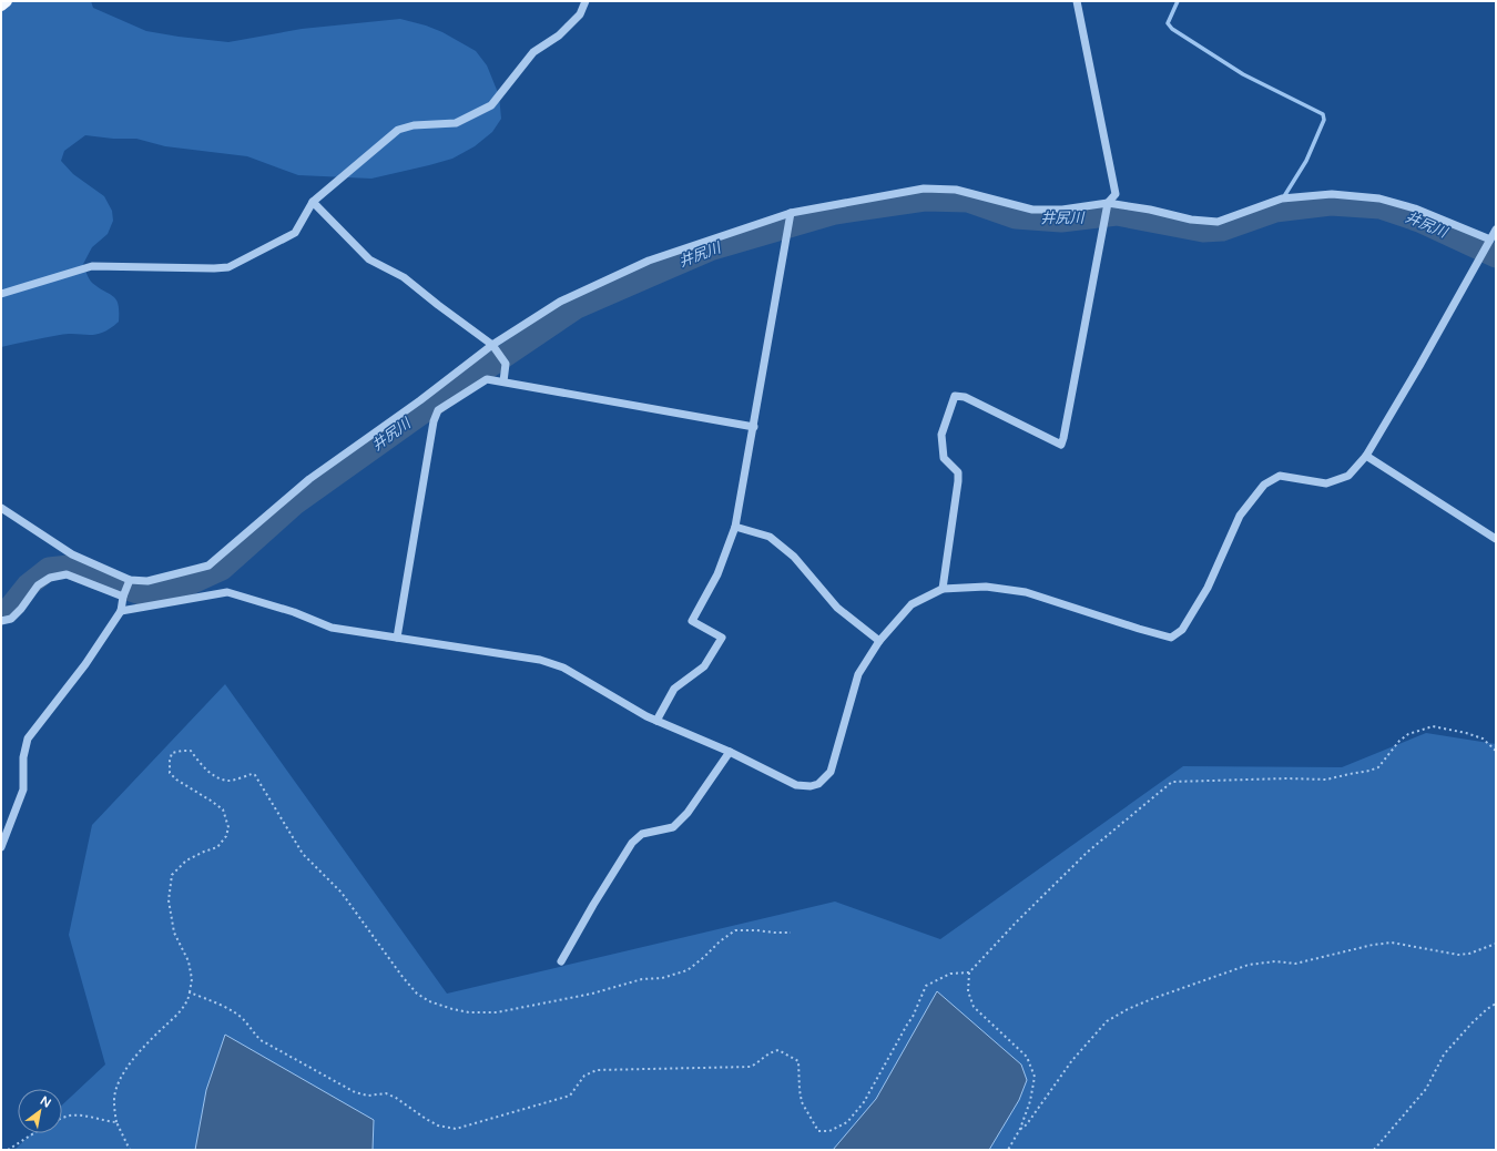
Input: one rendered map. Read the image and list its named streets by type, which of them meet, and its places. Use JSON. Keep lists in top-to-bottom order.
{
  "water": ["井尻川"],
  "north": "top right"
}
